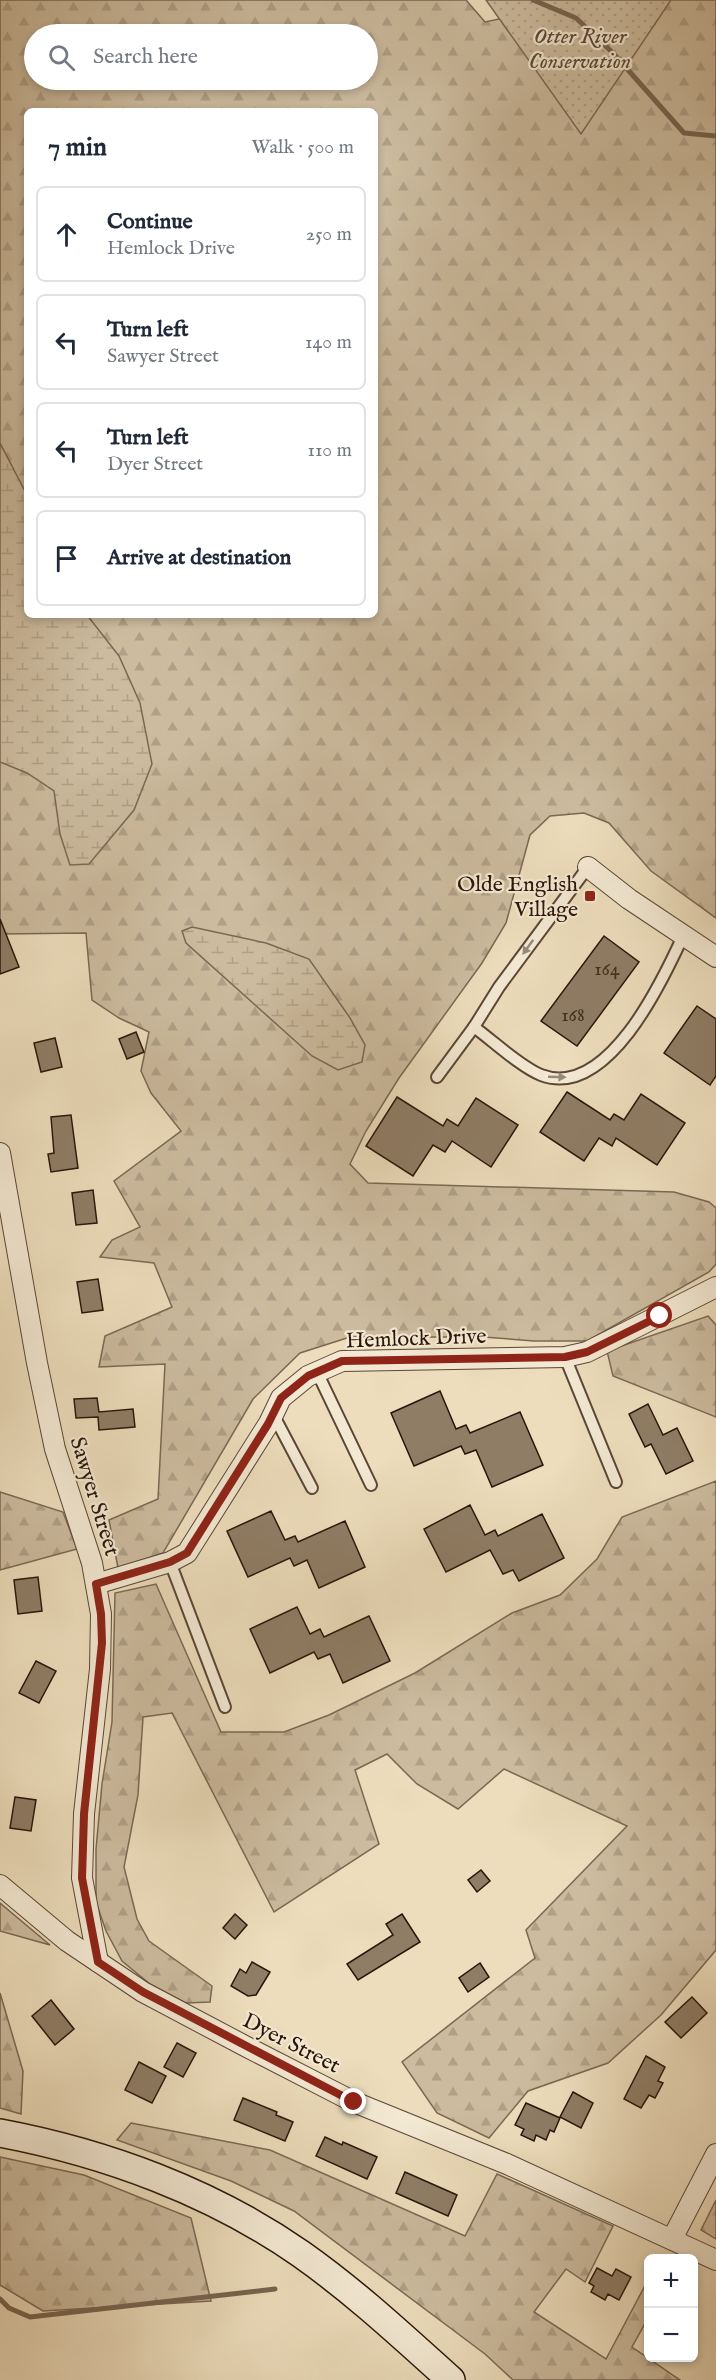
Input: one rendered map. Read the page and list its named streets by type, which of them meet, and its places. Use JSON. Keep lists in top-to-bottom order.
{
  "streets": {
    "street": ["Hemlock Drive", "Sawyer Street", "Dyer Street"]
  },
  "crossings": [
    ["Hemlock Drive", "Sawyer Street"],
    ["Sawyer Street", "Dyer Street"]
  ],
  "parks": ["Otter River Conservation"],
  "places": {
    "transit": ["Olde English Village"]
  },
  "house_numbers": ["164", "168"],
  "page": {
    "search": "Search here",
    "heading": ["7 min", "Walk · 500 m"],
    "list": [
      ["Continue", "Hemlock Drive", "250 m"],
      ["Turn left", "Sawyer Street", "140 m"],
      ["Turn left", "Dyer Street", "110 m"],
      "Arrive at destination"
    ],
    "map_buttons": ["+", "−"]
  }
}
